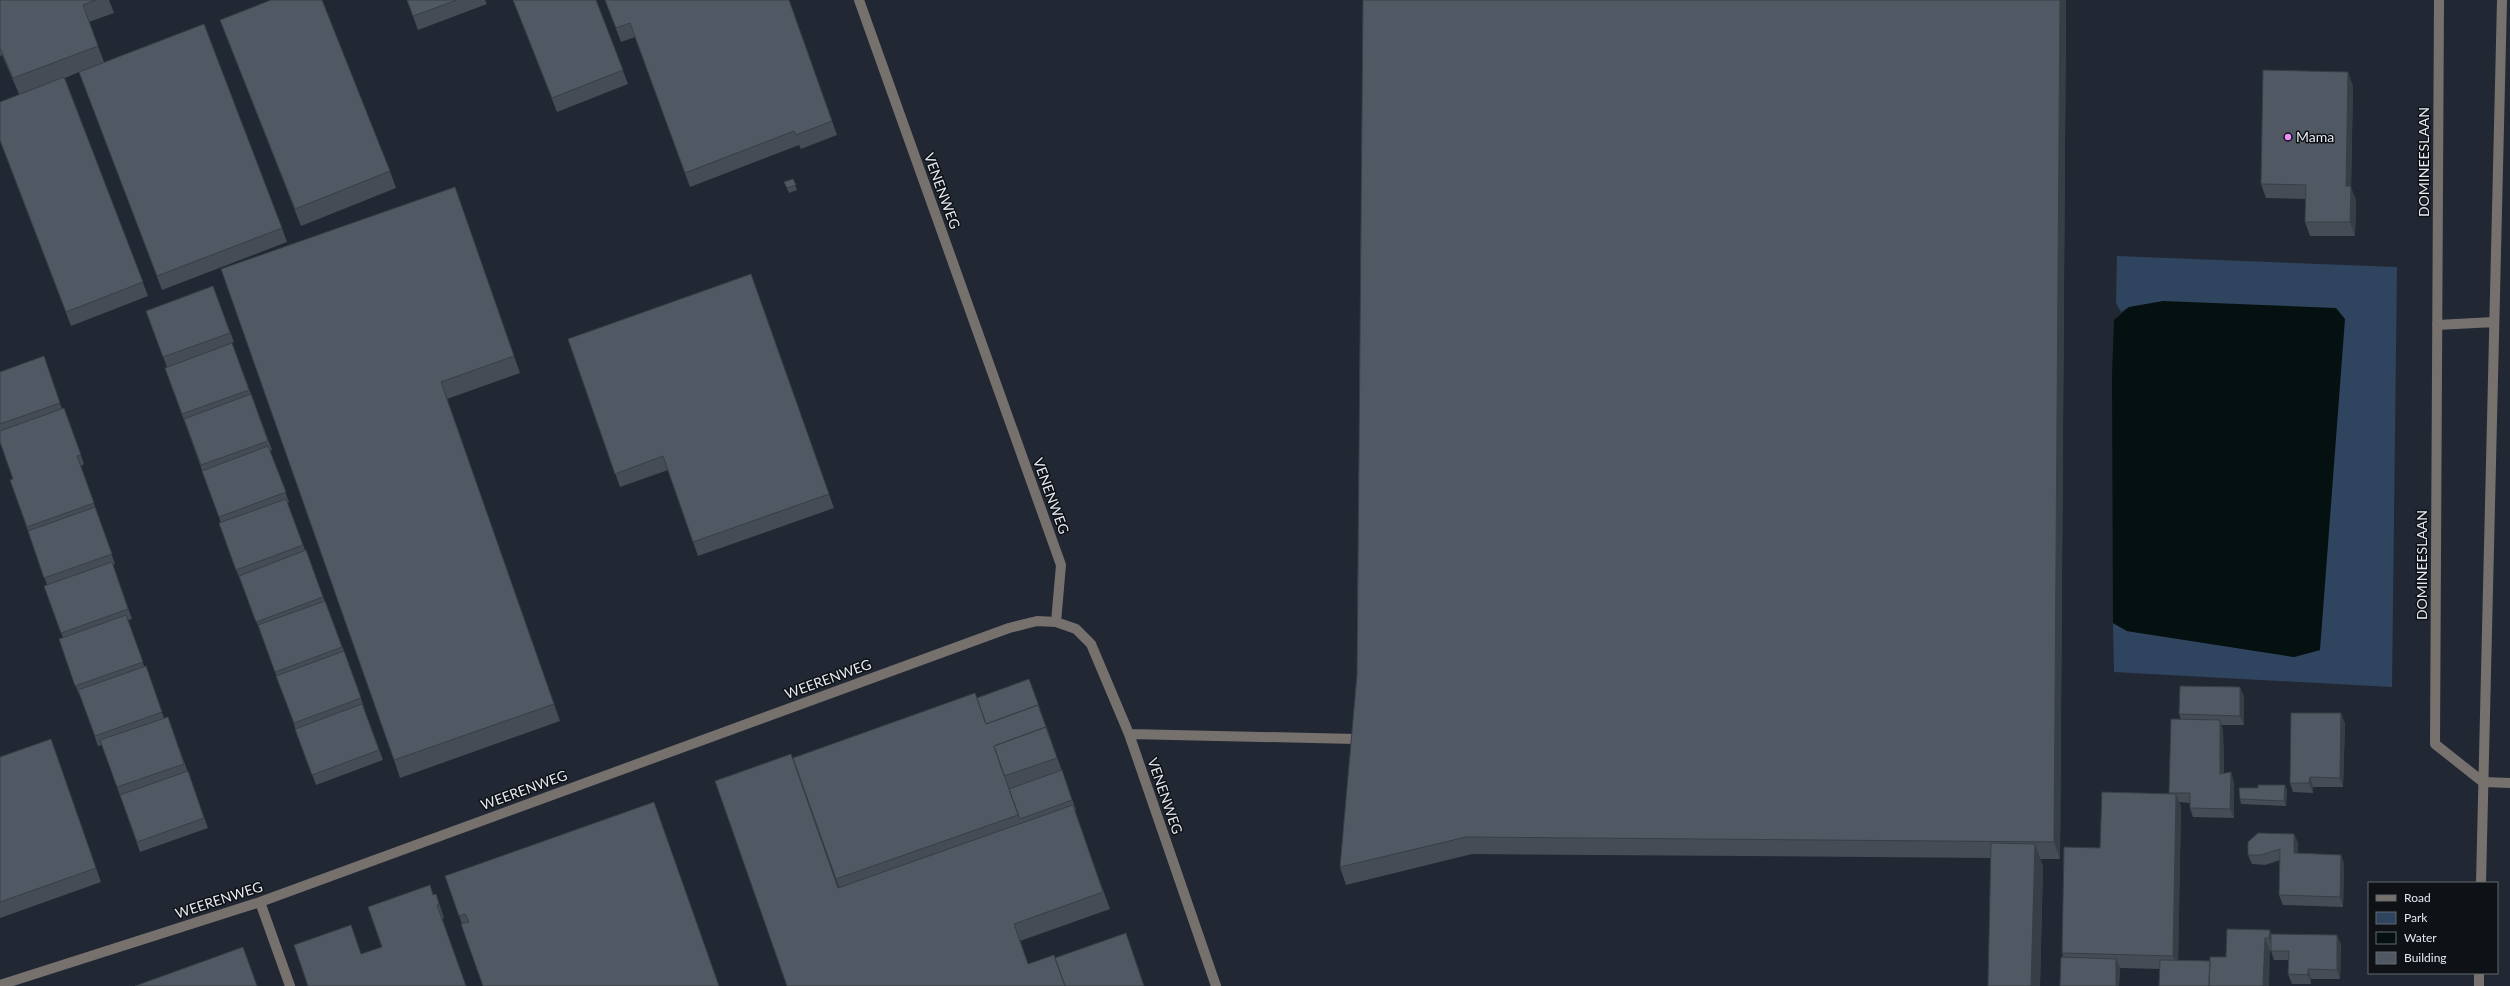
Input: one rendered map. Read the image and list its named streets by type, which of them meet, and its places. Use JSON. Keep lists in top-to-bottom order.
{
  "streets": {
    "street": ["DOMINEESLAAN", "VENENWEG", "WEERENWEG"]
  },
  "crossings": [
    ["VENENWEG", "WEERENWEG"]
  ],
  "places": ["Mama"],
  "legend": [
    "Road",
    "Park",
    "Water",
    "Building"
  ]
}
